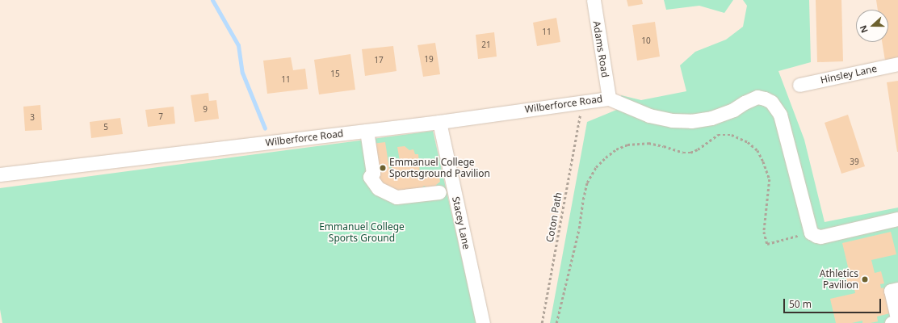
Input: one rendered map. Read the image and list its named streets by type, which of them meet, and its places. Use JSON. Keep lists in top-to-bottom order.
{
  "streets": {
    "street": [
      "Adams Road",
      "Hinsley Lane",
      "Wilberforce Road",
      "Stacey Lane"
    ],
    "path": ["Coton Path"]
  },
  "crossings": [
    ["Adams Road", "Wilberforce Road"],
    ["Wilberforce Road", "Stacey Lane"]
  ],
  "parks": ["Emmanuel College Sports Ground"],
  "places": ["Emmanuel College Sportsground Pavilion", "Athletics Pavilion"],
  "house_numbers": [
    "11",
    "10",
    "21",
    "19",
    "17",
    "15",
    "11",
    "9",
    "7",
    "3",
    "5",
    "39"
  ],
  "scale_bar": "50 m",
  "north": "left"
}
